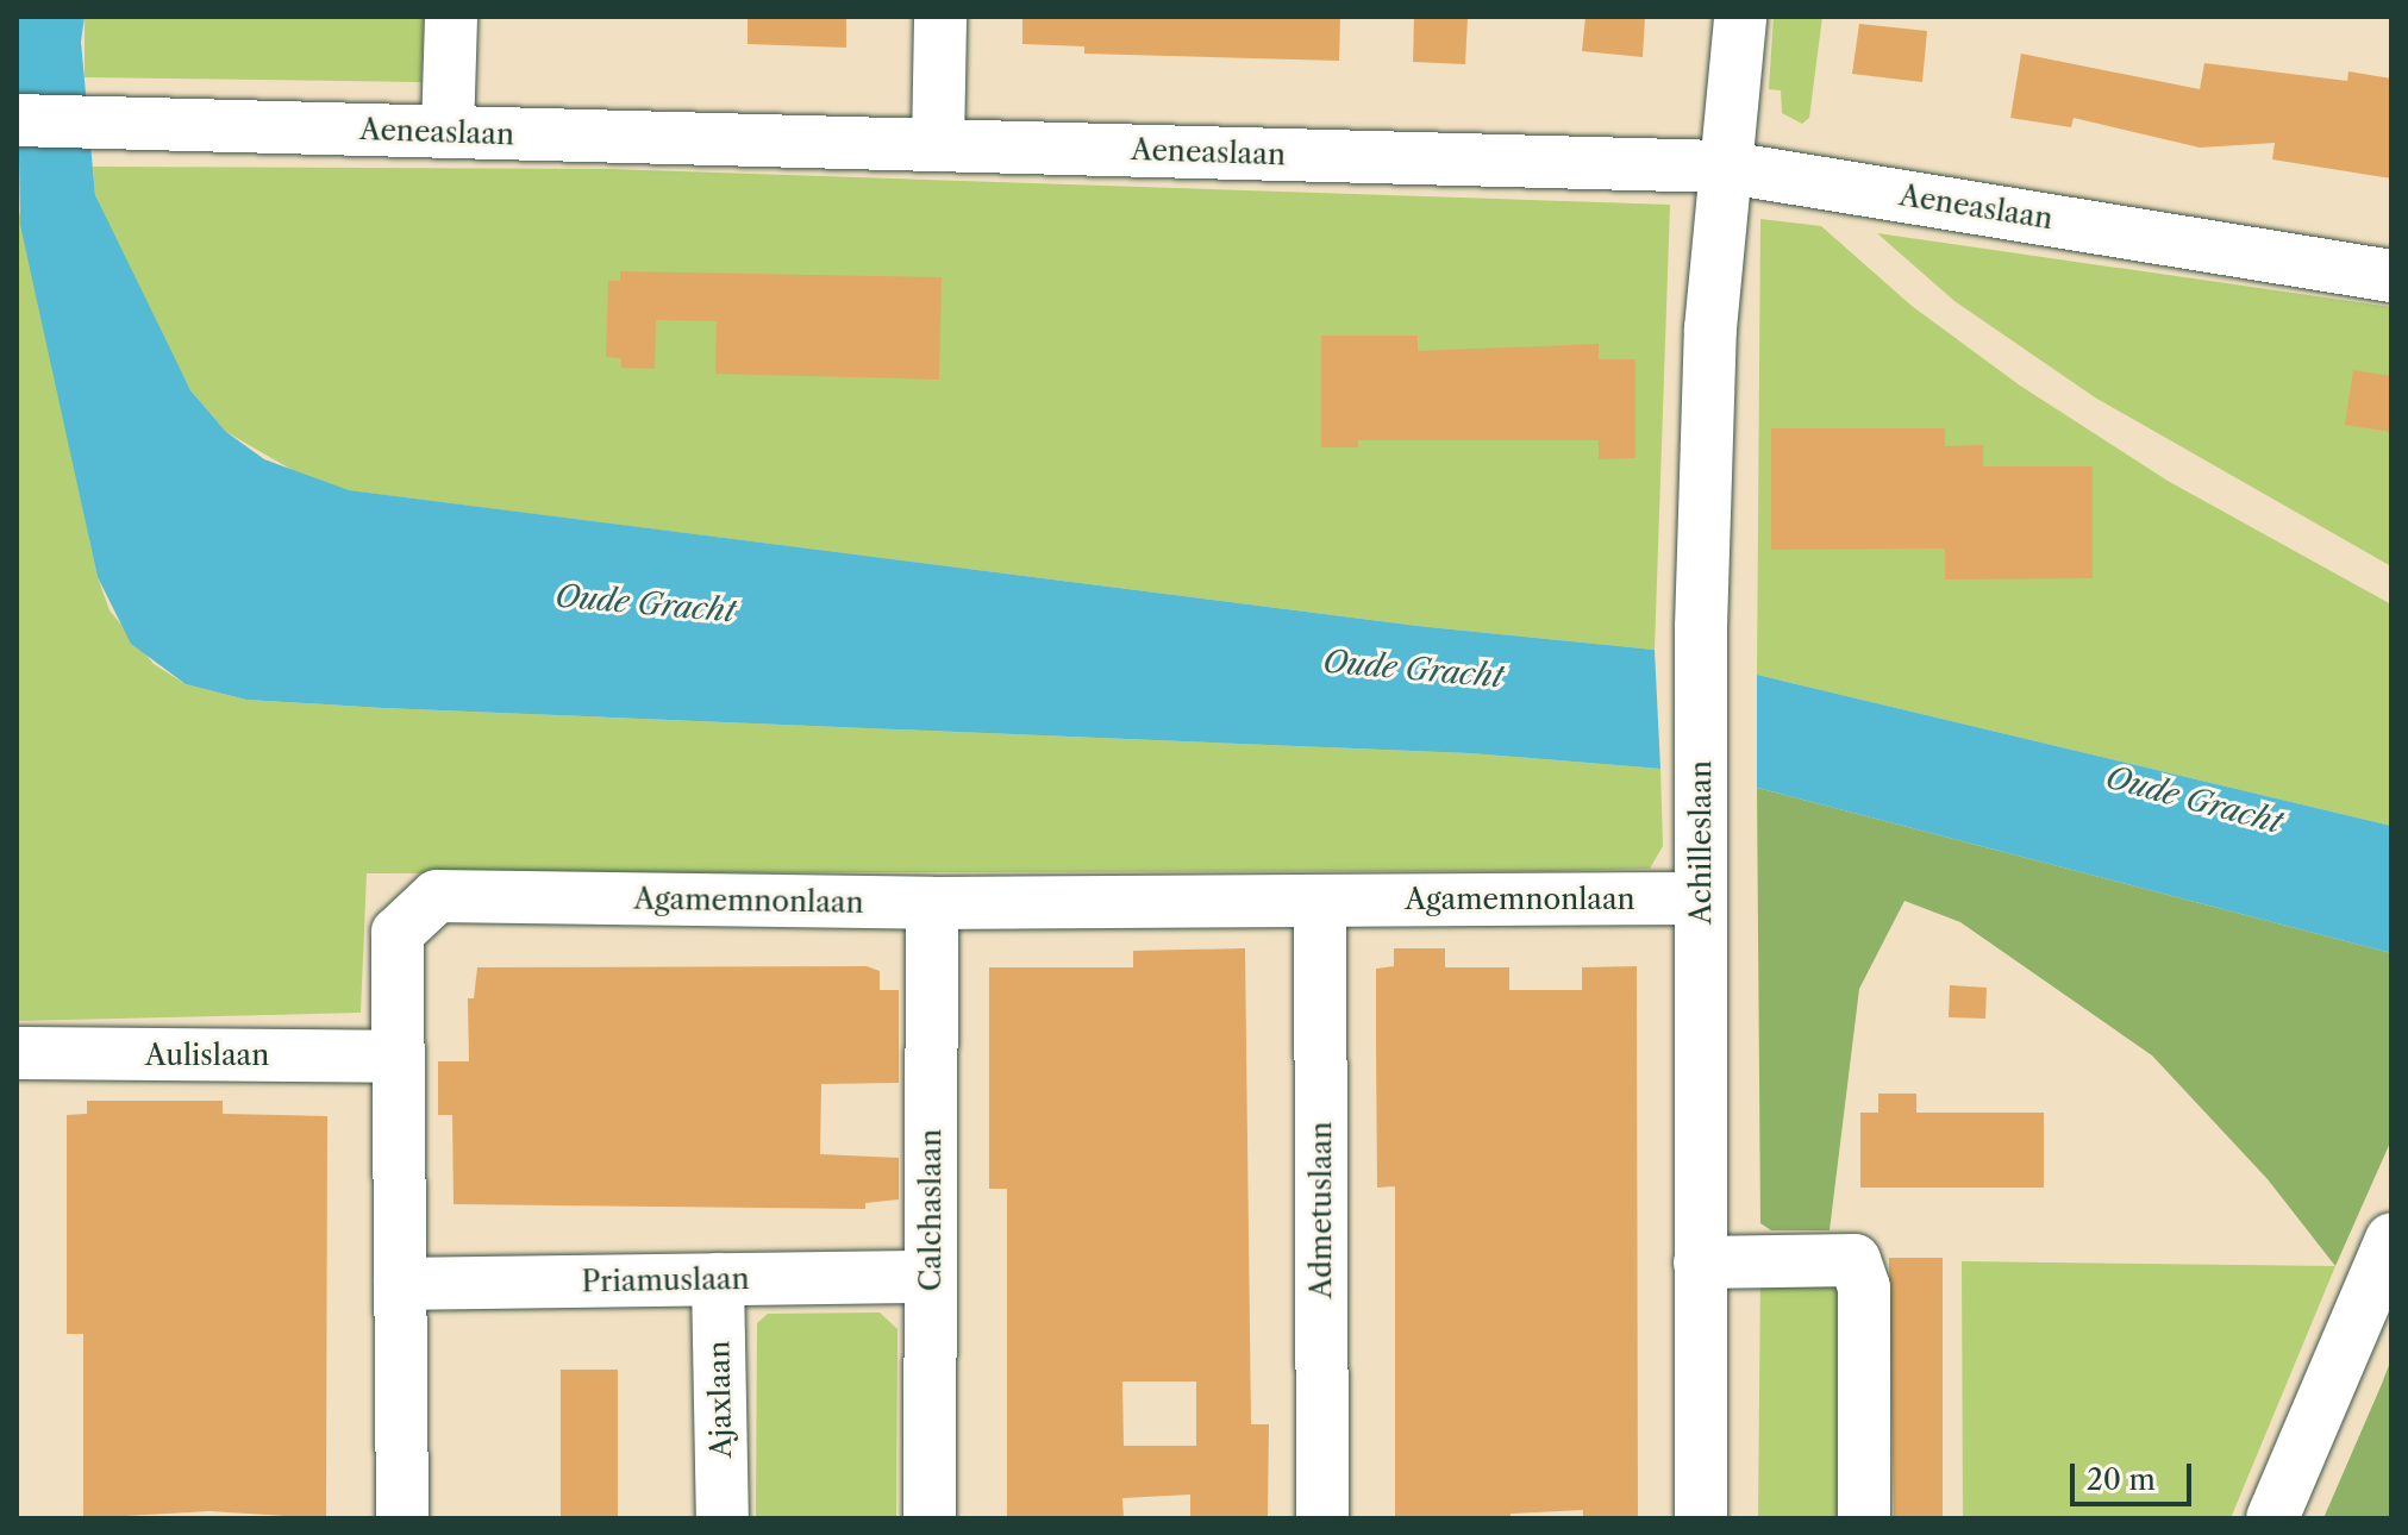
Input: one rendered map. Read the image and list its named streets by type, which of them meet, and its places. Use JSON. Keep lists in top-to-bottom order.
{
  "streets": {
    "street": [
      "Aeneaslaan",
      "Achilleslaan",
      "Agamemnonlaan",
      "Aulislaan",
      "Calchaslaan",
      "Admetuslaan",
      "Priamuslaan",
      "Ajaxlaan"
    ]
  },
  "crossings": [
    ["Aeneaslaan", "Achilleslaan"],
    ["Achilleslaan", "Agamemnonlaan"],
    ["Agamemnonlaan", "Aulislaan"],
    ["Agamemnonlaan", "Calchaslaan"],
    ["Agamemnonlaan", "Admetuslaan"],
    ["Agamemnonlaan", "Priamuslaan"],
    ["Calchaslaan", "Priamuslaan"],
    ["Priamuslaan", "Ajaxlaan"]
  ],
  "water": ["Oude Gracht"],
  "scale_bar": "20 m"
}
